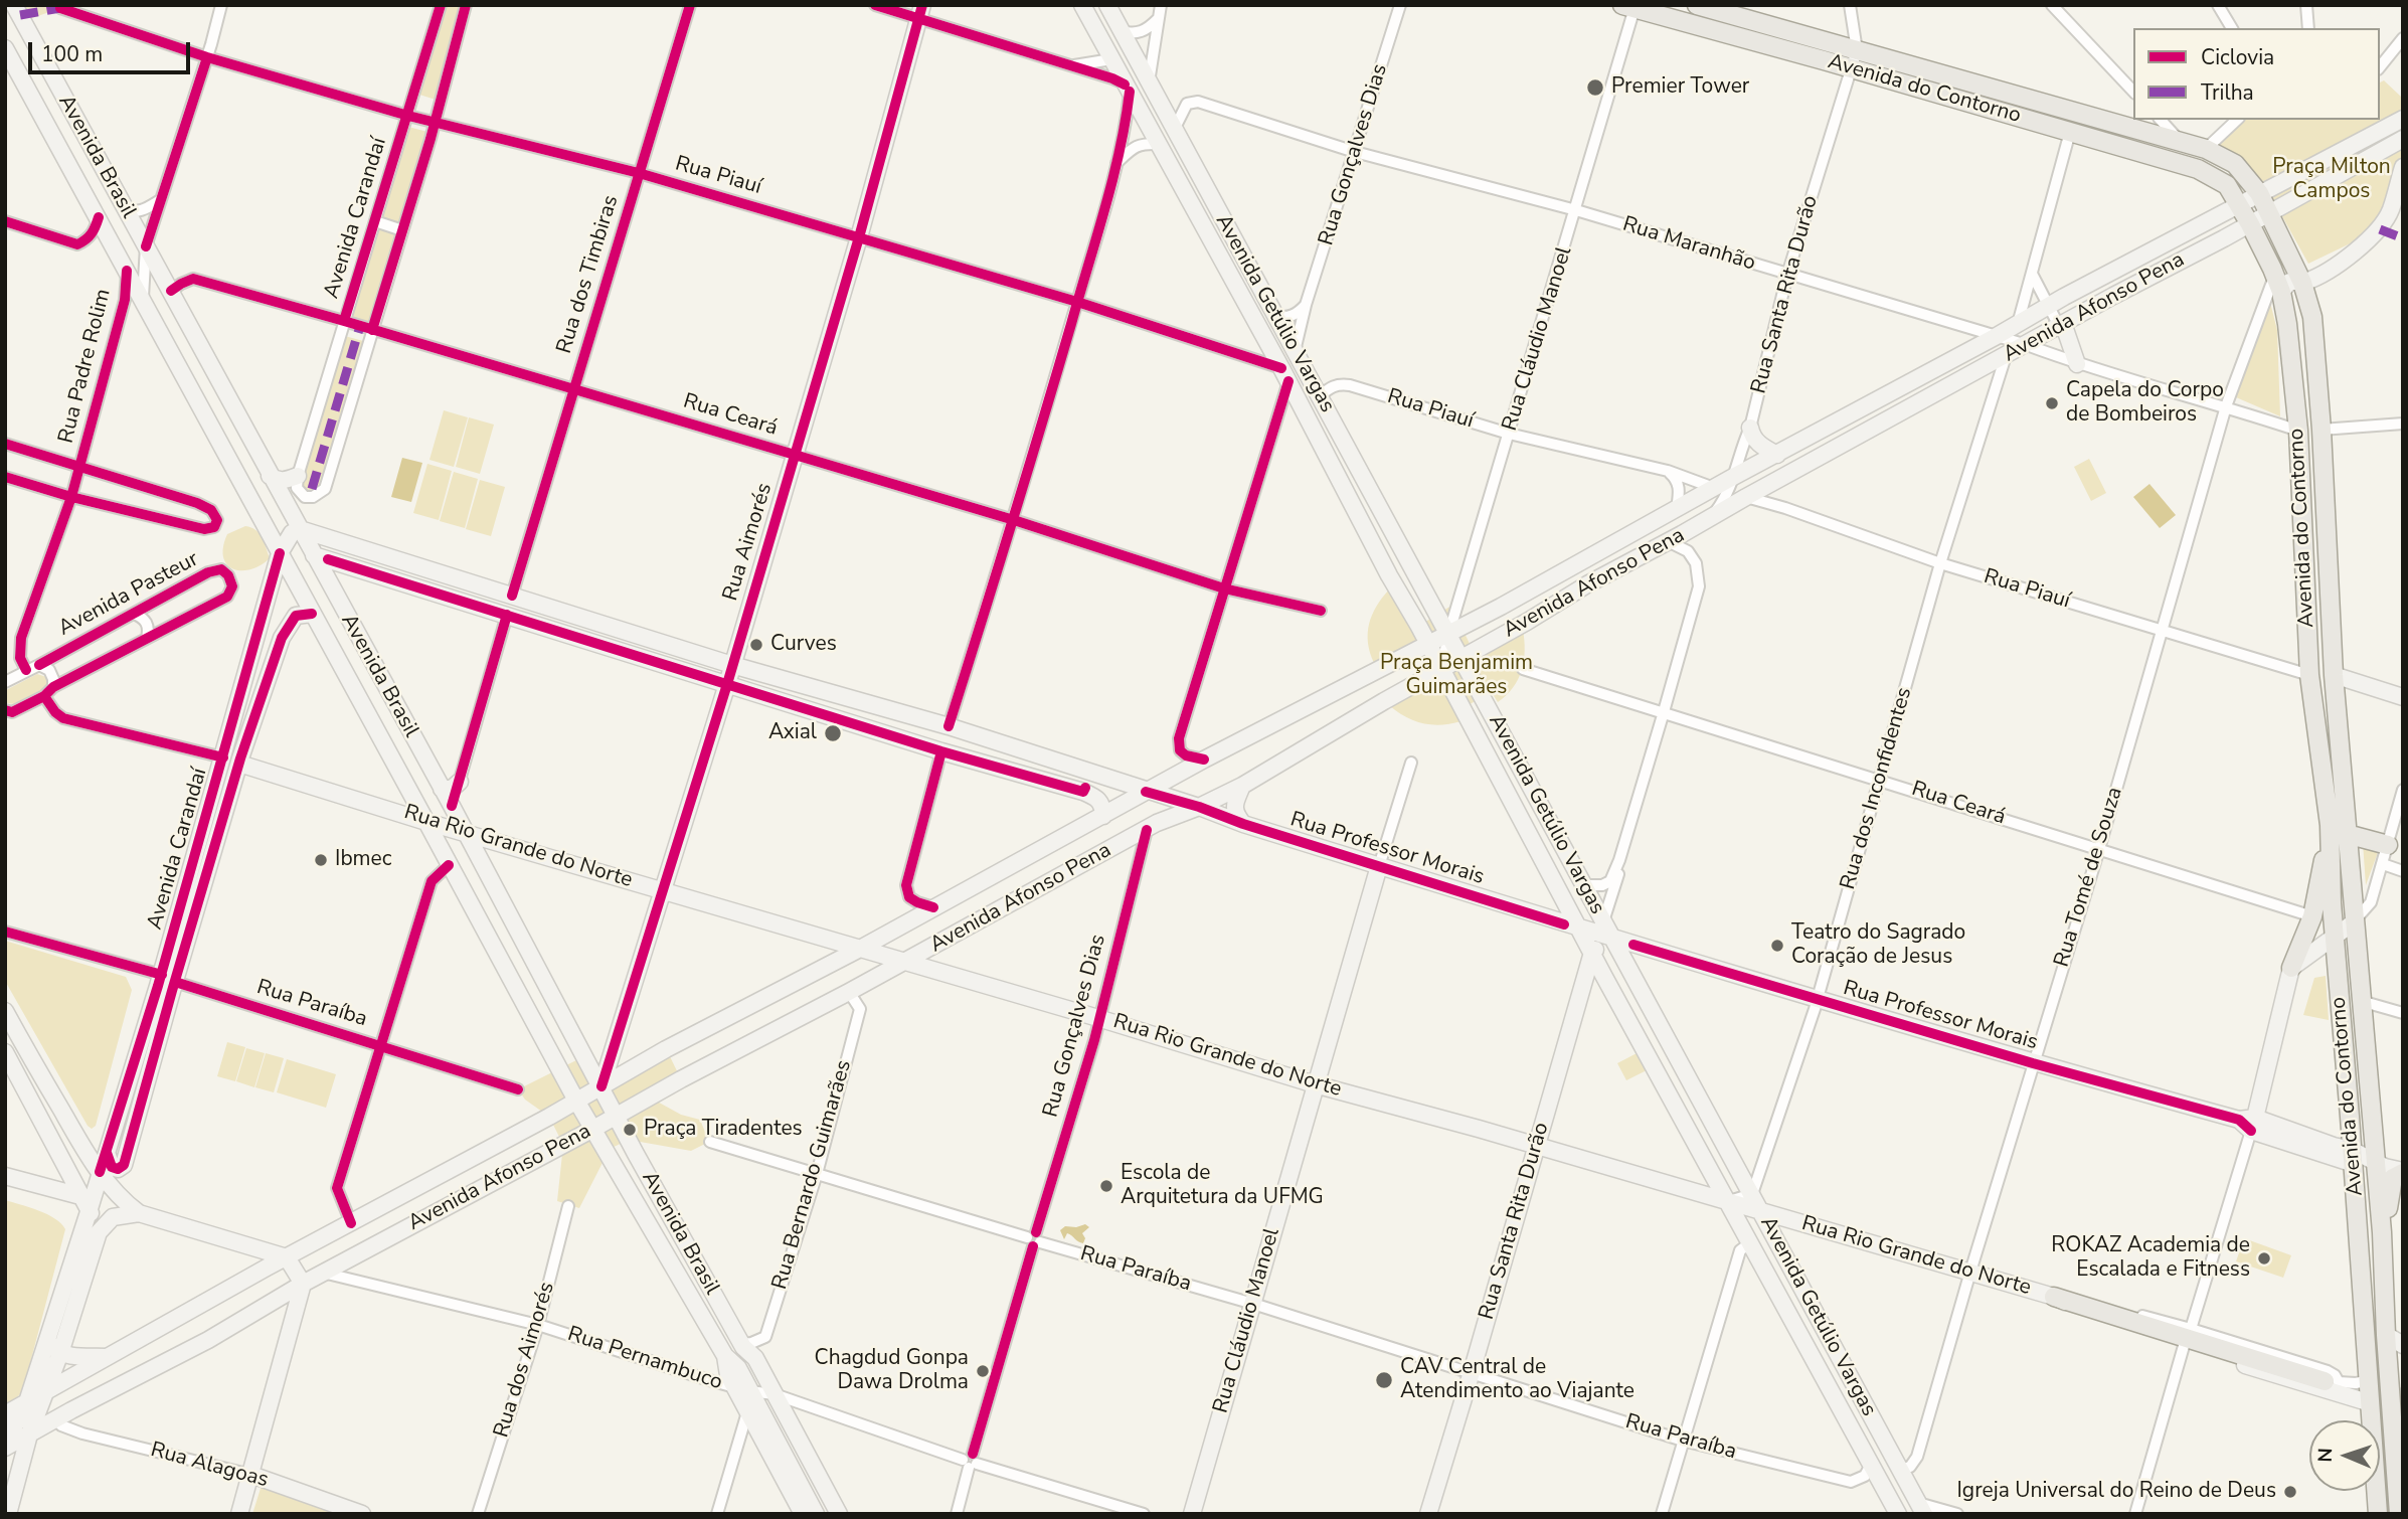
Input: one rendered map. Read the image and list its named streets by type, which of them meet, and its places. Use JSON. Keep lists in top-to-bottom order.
{
  "streets": {
    "main road": [
      "Avenida do Contorno",
      "Avenida Brasil",
      "Avenida Carandaí",
      "Rua Santa Rita Durão",
      "Avenida Afonso Pena",
      "Avenida Getúlio Vargas",
      "Rua Cláudio Manoel",
      "Rua Aimorés",
      "Rua Rio Grande do Norte",
      "Rua Professor Morais",
      "Rua Alagoas"
    ],
    "street": [
      "Rua Gonçalves Dias",
      "Rua Piauí",
      "Rua Maranhão",
      "Rua dos Timbiras",
      "Rua Padre Rolim",
      "Rua Ceará",
      "Avenida Pasteur",
      "Rua dos Inconfidentes",
      "Rua Tomé de Souza",
      "Rua Paraíba",
      "Rua Bernardo Guimarães",
      "Rua Pernambuco",
      "Rua dos Aimorés"
    ]
  },
  "crossings": [
    ["Avenida do Contorno", "Rua Piauí"],
    ["Avenida do Contorno", "Rua Maranhão"],
    ["Avenida do Contorno", "Rua Santa Rita Durão"],
    ["Avenida do Contorno", "Avenida Afonso Pena"],
    ["Avenida do Contorno", "Rua Cláudio Manoel"],
    ["Avenida do Contorno", "Rua Rio Grande do Norte"],
    ["Avenida do Contorno", "Rua Professor Morais"],
    ["Avenida do Contorno", "Rua Tomé de Souza"],
    ["Rua Gonçalves Dias", "Rua Maranhão"],
    ["Rua Gonçalves Dias", "Avenida Afonso Pena"],
    ["Rua Gonçalves Dias", "Avenida Getúlio Vargas"],
    ["Rua Gonçalves Dias", "Rua Rio Grande do Norte"],
    ["Rua Gonçalves Dias", "Rua Paraíba"],
    ["Rua Gonçalves Dias", "Rua Pernambuco"],
    ["Avenida Brasil", "Avenida Carandaí"],
    ["Avenida Brasil", "Avenida Afonso Pena"],
    ["Avenida Brasil", "Rua Padre Rolim"],
    ["Avenida Brasil", "Rua Ceará"],
    ["Avenida Brasil", "Rua Aimorés"],
    ["Avenida Brasil", "Rua Rio Grande do Norte"],
    ["Avenida Brasil", "Rua Professor Morais"],
    ["Avenida Brasil", "Rua Bernardo Guimarães"],
    ["Avenida Brasil", "Rua Pernambuco"],
    ["Rua Piauí", "Avenida Carandaí"],
    ["Rua Piauí", "Rua dos Timbiras"],
    ["Rua Piauí", "Avenida Afonso Pena"],
    ["Rua Piauí", "Avenida Getúlio Vargas"],
    ["Rua Piauí", "Rua Cláudio Manoel"],
    ["Rua Piauí", "Rua Padre Rolim"],
    ["Rua Piauí", "Rua Aimorés"],
    ["Rua Piauí", "Rua dos Inconfidentes"],
    ["Rua Piauí", "Rua Tomé de Souza"],
    ["Avenida Carandaí", "Avenida Afonso Pena"],
    ["Avenida Carandaí", "Rua Ceará"],
    ["Avenida Carandaí", "Rua Rio Grande do Norte"],
    ["Avenida Carandaí", "Rua Paraíba"],
    ["Rua Maranhão", "Rua Santa Rita Durão"],
    ["Rua Maranhão", "Avenida Afonso Pena"],
    ["Rua Maranhão", "Avenida Getúlio Vargas"],
    ["Rua Maranhão", "Rua Cláudio Manoel"],
    ["Rua Maranhão", "Rua Tomé de Souza"],
    ["Rua dos Timbiras", "Rua Ceará"],
    ["Rua dos Timbiras", "Rua Professor Morais"],
    ["Rua Santa Rita Durão", "Avenida Afonso Pena"],
    ["Rua Santa Rita Durão", "Avenida Getúlio Vargas"],
    ["Rua Santa Rita Durão", "Rua Rio Grande do Norte"],
    ["Rua Santa Rita Durão", "Rua Paraíba"],
    ["Avenida Afonso Pena", "Avenida Getúlio Vargas"],
    ["Avenida Afonso Pena", "Rua Cláudio Manoel"],
    ["Avenida Afonso Pena", "Rua Aimorés"],
    ["Avenida Afonso Pena", "Rua dos Inconfidentes"],
    ["Avenida Afonso Pena", "Rua Rio Grande do Norte"],
    ["Avenida Afonso Pena", "Rua Professor Morais"],
    ["Avenida Afonso Pena", "Rua Bernardo Guimarães"],
    ["Avenida Afonso Pena", "Rua Pernambuco"],
    ["Avenida Afonso Pena", "Rua Alagoas"],
    ["Avenida Getúlio Vargas", "Rua Cláudio Manoel"],
    ["Avenida Getúlio Vargas", "Rua dos Inconfidentes"],
    ["Avenida Getúlio Vargas", "Rua Rio Grande do Norte"],
    ["Avenida Getúlio Vargas", "Rua Professor Morais"],
    ["Avenida Getúlio Vargas", "Rua Tomé de Souza"],
    ["Avenida Getúlio Vargas", "Rua Paraíba"],
    ["Rua Cláudio Manoel", "Rua Rio Grande do Norte"],
    ["Rua Cláudio Manoel", "Rua Professor Morais"],
    ["Rua Cláudio Manoel", "Rua Paraíba"],
    ["Rua Padre Rolim", "Avenida Pasteur"],
    ["Rua Ceará", "Rua Aimorés"],
    ["Rua Ceará", "Rua dos Inconfidentes"],
    ["Rua Ceará", "Rua Tomé de Souza"],
    ["Rua Aimorés", "Rua Rio Grande do Norte"],
    ["Rua Aimorés", "Rua Professor Morais"],
    ["Rua dos Inconfidentes", "Rua Professor Morais"],
    ["Rua Rio Grande do Norte", "Rua Tomé de Souza"],
    ["Rua Professor Morais", "Rua Tomé de Souza"],
    ["Rua Paraíba", "Rua Bernardo Guimarães"],
    ["Rua Bernardo Guimarães", "Rua Pernambuco"],
    ["Rua Pernambuco", "Rua dos Aimorés"]
  ],
  "parks": ["Praça Milton Campos", "Praça Benjamim Guimarães"],
  "places": [
    "Premier Tower",
    "Capela do Corpo de Bombeiros",
    "Curves",
    "Axial",
    "Ibmec",
    "Teatro do Sagrado Coração de Jesus",
    "Praça Tiradentes",
    "Escola de Arquitetura da UFMG",
    "ROKAZ Academia de Escalada e Fitness",
    "Chagdud Gonpa Dawa Drolma",
    "CAV Central de Atendimento ao Viajante",
    "Igreja Universal do Reino de Deus"
  ],
  "legend": ["Ciclovia", "Trilha"],
  "scale_bar": "100 m",
  "north": "left"
}
